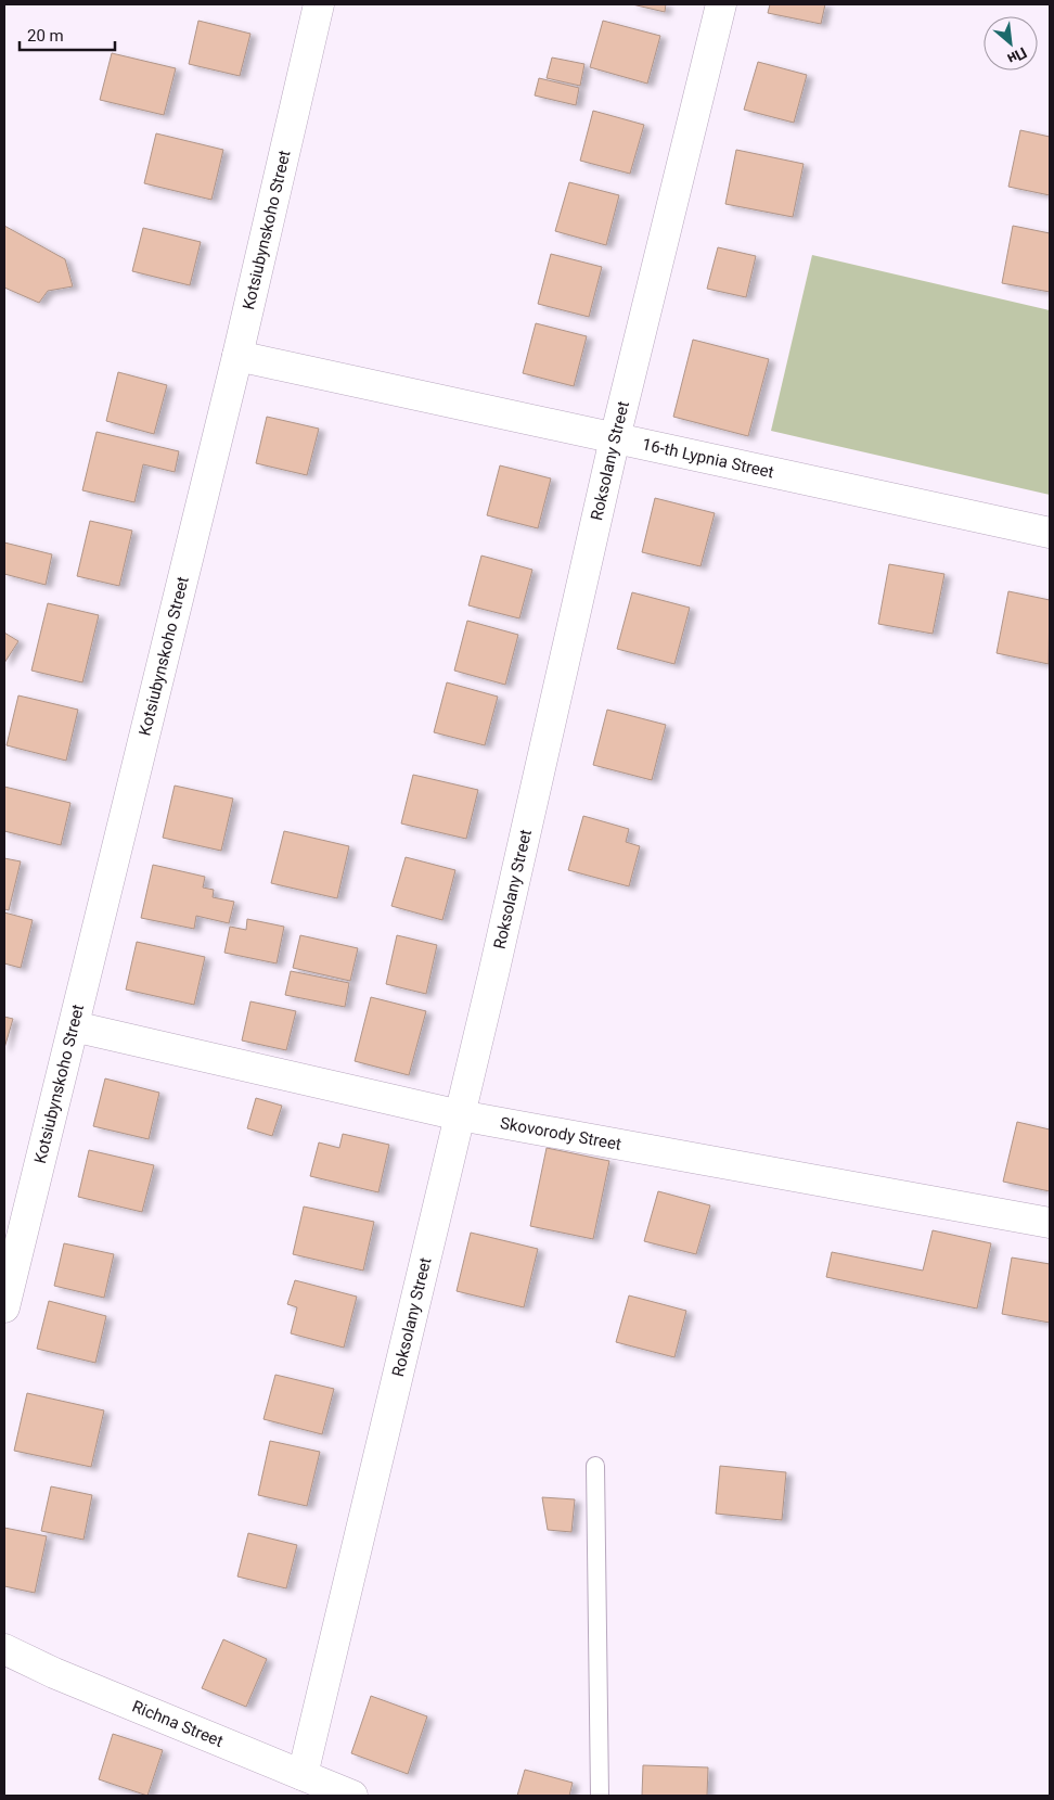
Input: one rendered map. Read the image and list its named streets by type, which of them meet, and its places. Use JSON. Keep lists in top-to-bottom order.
{
  "streets": {
    "street": [
      "Kotsiubynskoho Street",
      "16-th Lypnia Street",
      "Roksolany Street",
      "Skovorody Street",
      "Richna Street"
    ]
  },
  "crossings": [
    ["Kotsiubynskoho Street", "16-th Lypnia Street"],
    ["Kotsiubynskoho Street", "Skovorody Street"],
    ["16-th Lypnia Street", "Roksolany Street"],
    ["Roksolany Street", "Skovorody Street"],
    ["Roksolany Street", "Richna Street"]
  ],
  "scale_bar": "20 m",
  "north": "bottom right"
}
